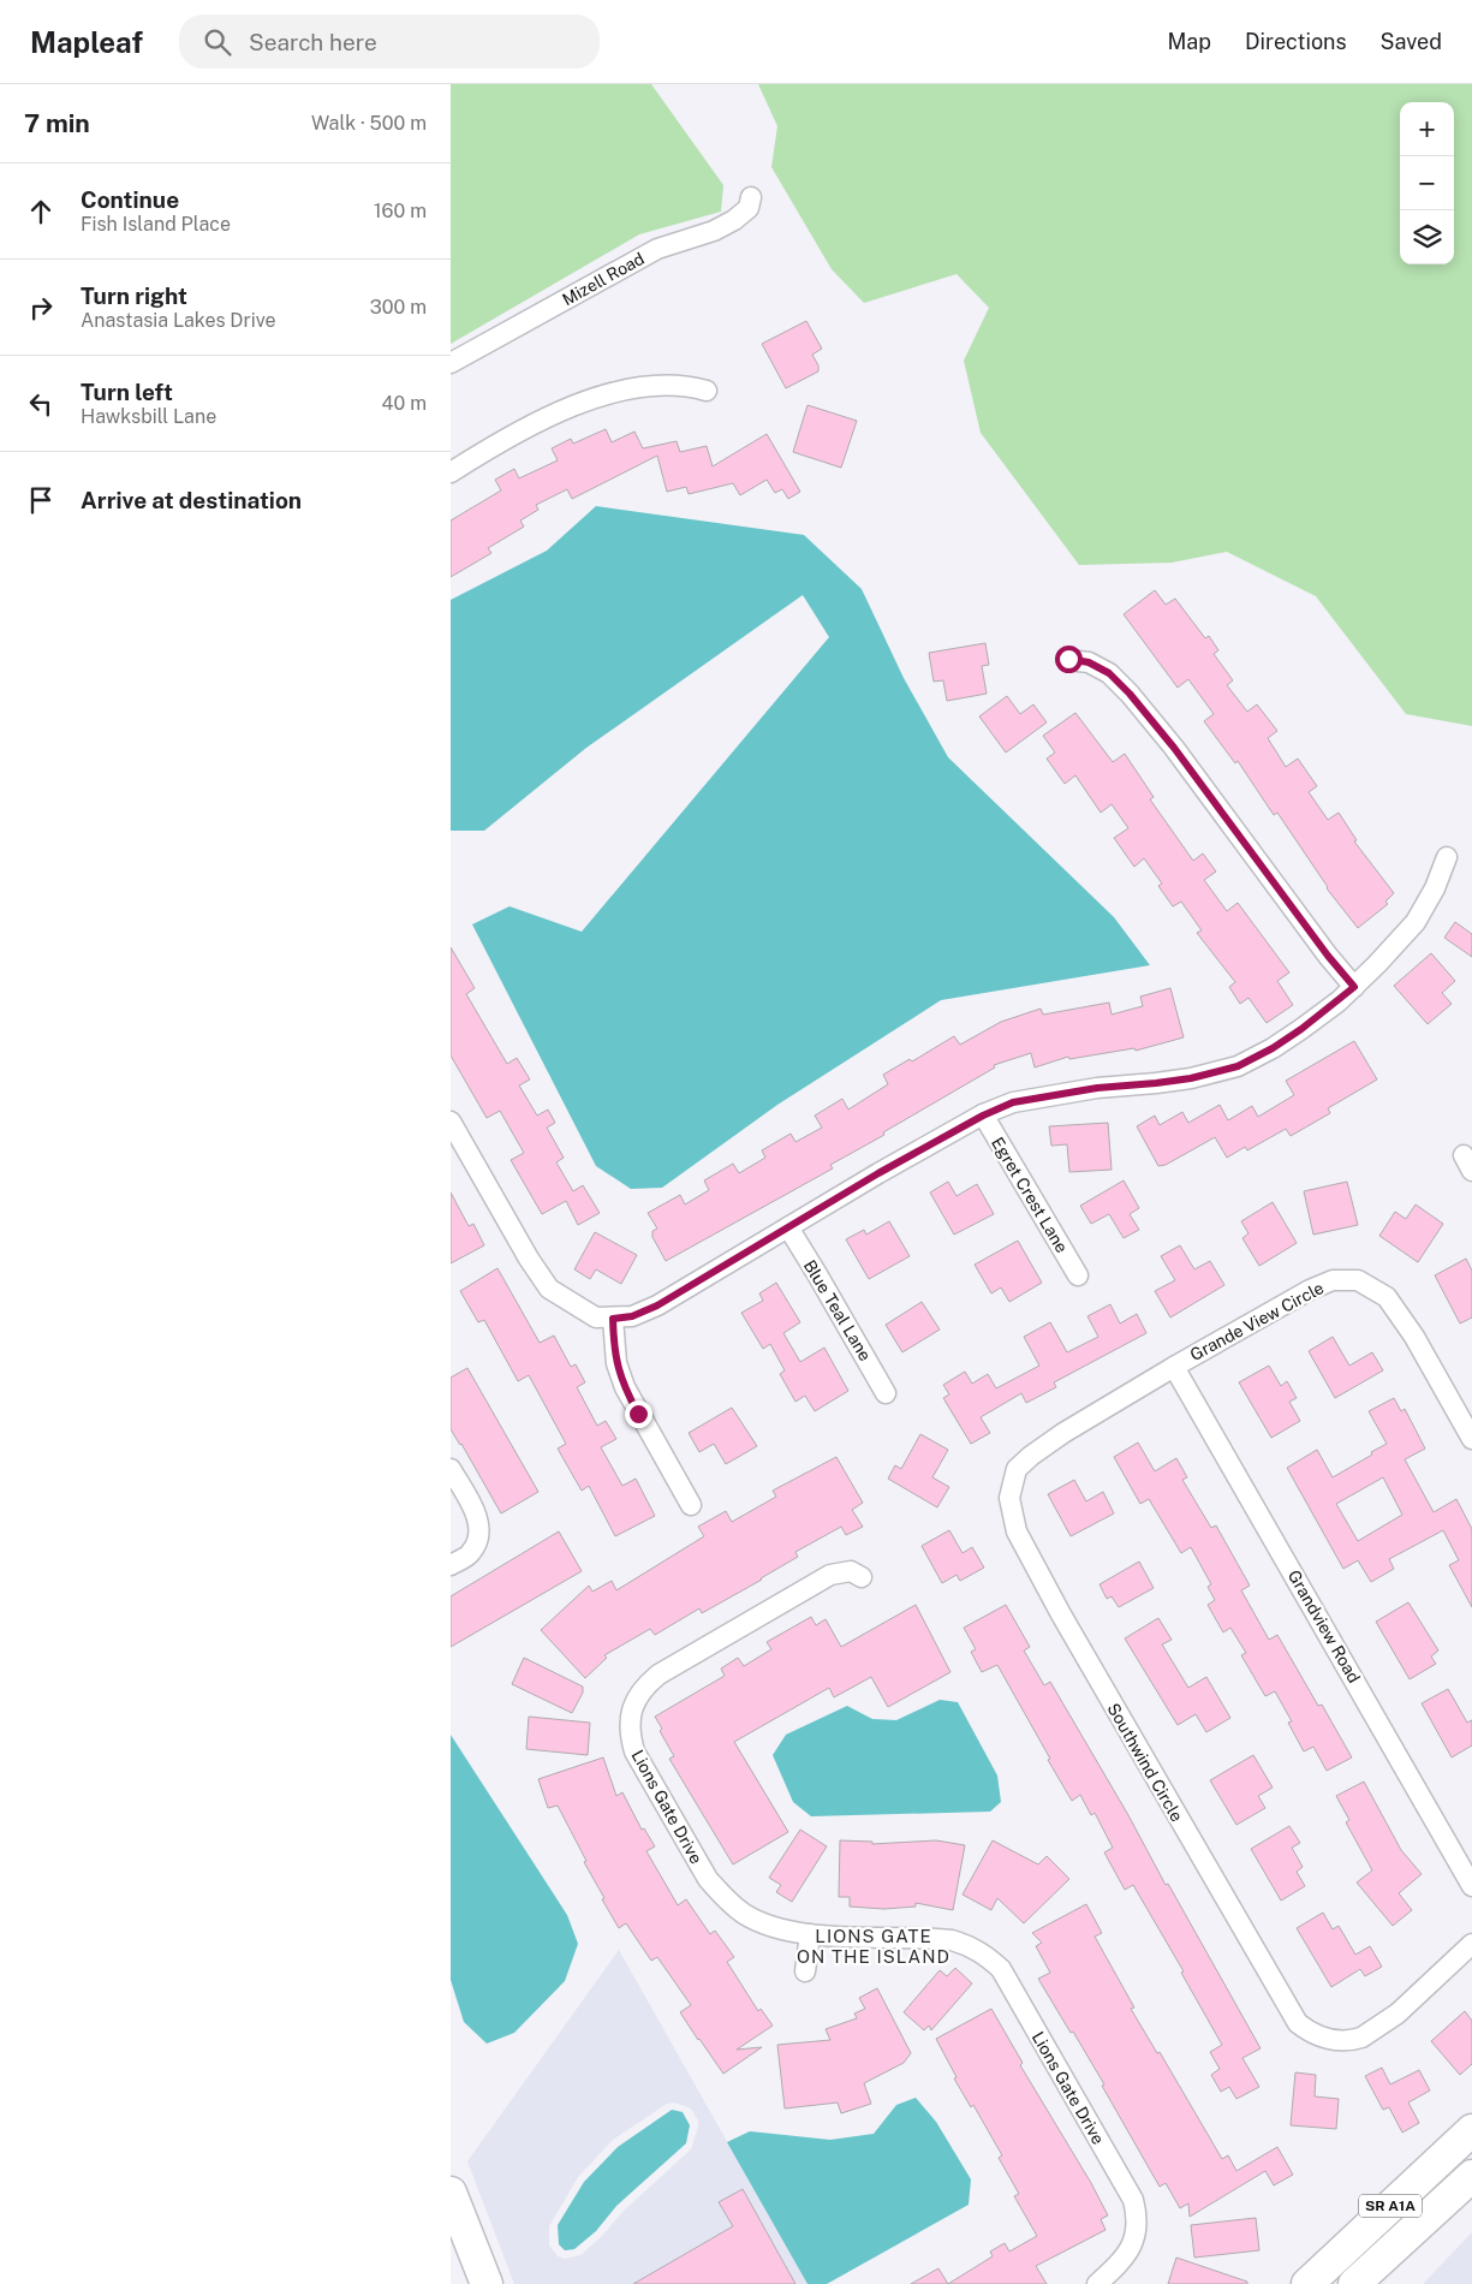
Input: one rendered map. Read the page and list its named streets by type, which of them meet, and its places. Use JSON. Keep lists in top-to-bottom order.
{
  "streets": {
    "main road": ["SR A1A"],
    "street": [
      "Mizell Road",
      "Egret Crest Lane",
      "Blue Teal Lane",
      "Grande View Circle",
      "Grandview Road",
      "Southwind Circle",
      "Lions Gate Drive"
    ]
  },
  "crossings": [
    ["Grande View Circle", "Grandview Road"],
    ["Grande View Circle", "Southwind Circle"],
    ["Grandview Road", "Southwind Circle"]
  ],
  "districts": ["LIONS GATE ON THE ISLAND"],
  "page": {
    "header": "Mapleaf",
    "search": "Search here",
    "nav": ["Map", "Directions", "Saved"],
    "heading": ["7 min", "Walk · 500 m"],
    "map_buttons": ["+", "−"],
    "list": [
      ["Continue", "Fish Island Place", "160 m"],
      ["Turn right", "Anastasia Lakes Drive", "300 m"],
      ["Turn left", "Hawksbill Lane", "40 m"],
      "Arrive at destination"
    ]
  }
}
